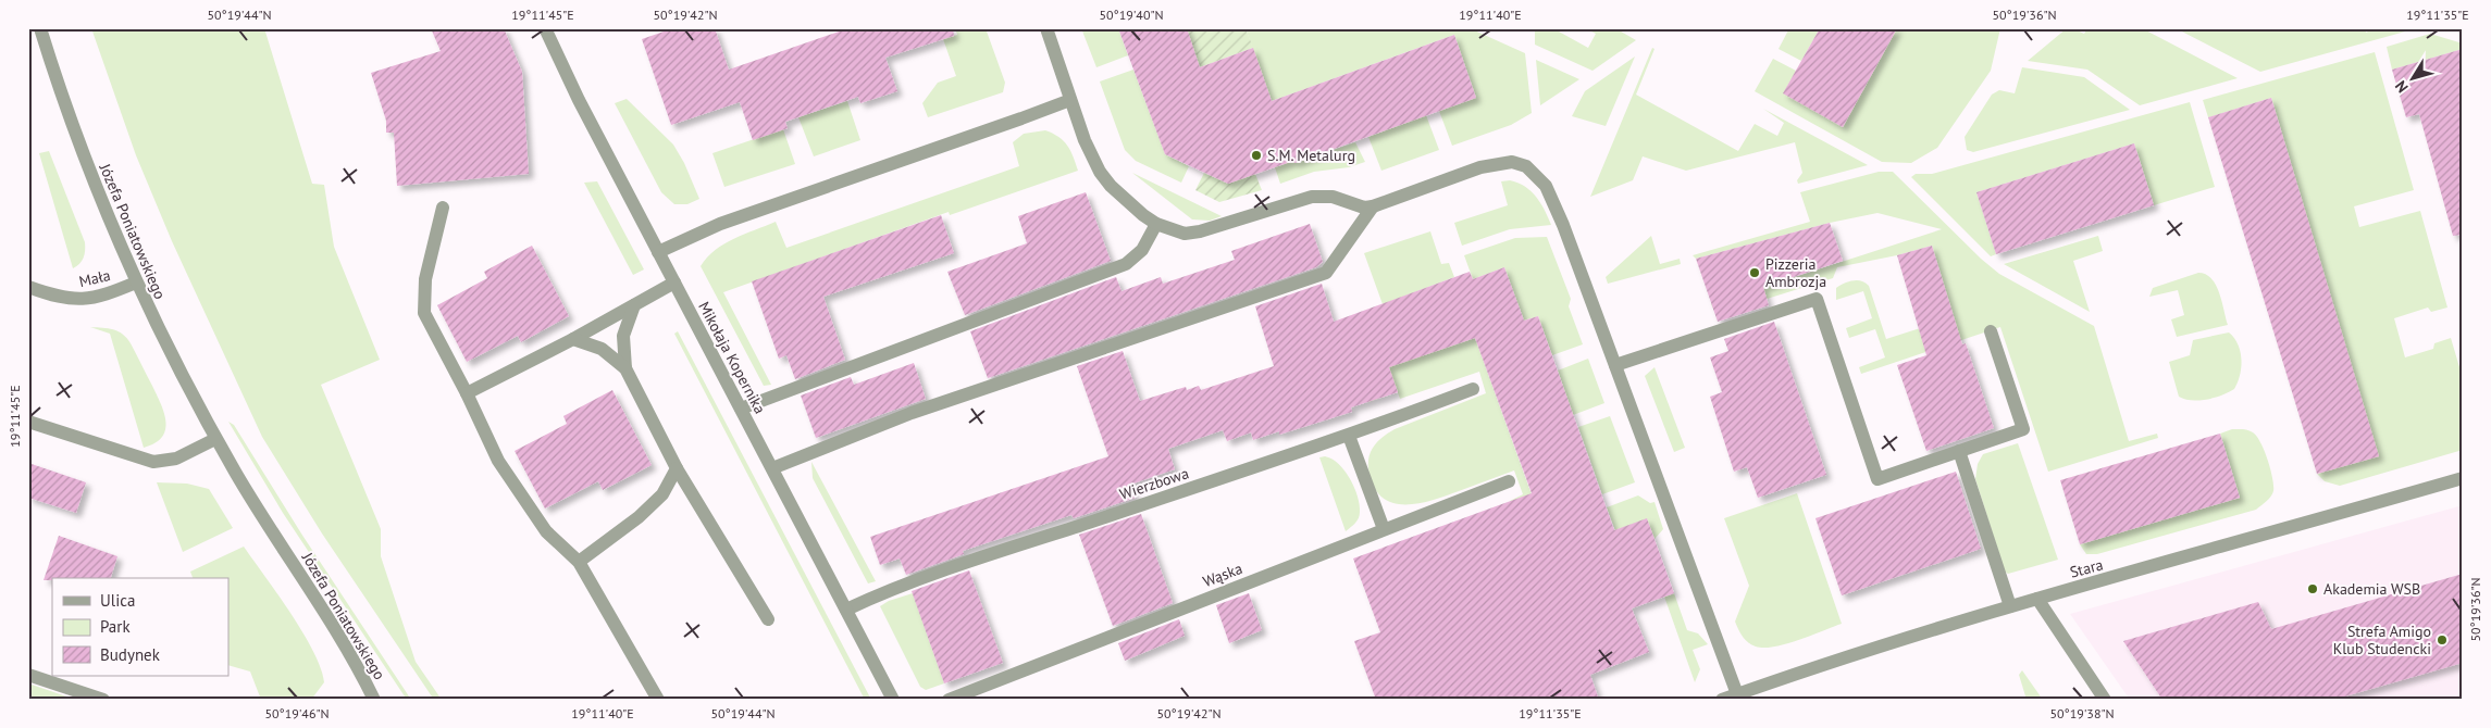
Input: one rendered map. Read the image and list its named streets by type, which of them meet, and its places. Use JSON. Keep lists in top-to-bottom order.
{
  "streets": {
    "street": [
      "Józefa Poniatowskiego",
      "Mała",
      "Mikołaja Kopernika",
      "Wierzbowa",
      "Stara",
      "Wąska"
    ]
  },
  "crossings": [
    ["Józefa Poniatowskiego", "Mała"],
    ["Mikołaja Kopernika", "Wierzbowa"]
  ],
  "places": [
    "S.M. Metalurg",
    "Pizzeria Ambrozja",
    "Akademia WSB",
    "Strefa Amigo Klub Studencki"
  ],
  "legend": ["Ulica", "Park", "Budynek"],
  "north": "bottom left",
  "coordinates": [
    "50°19'44\"N",
    "19°11'45\"E",
    "50°19'42\"N",
    "50°19'40\"N",
    "19°11'40\"E",
    "50°19'36\"N",
    "19°11'35\"E",
    "50°19'46\"N",
    "50°19'38\"N"
  ]
}
